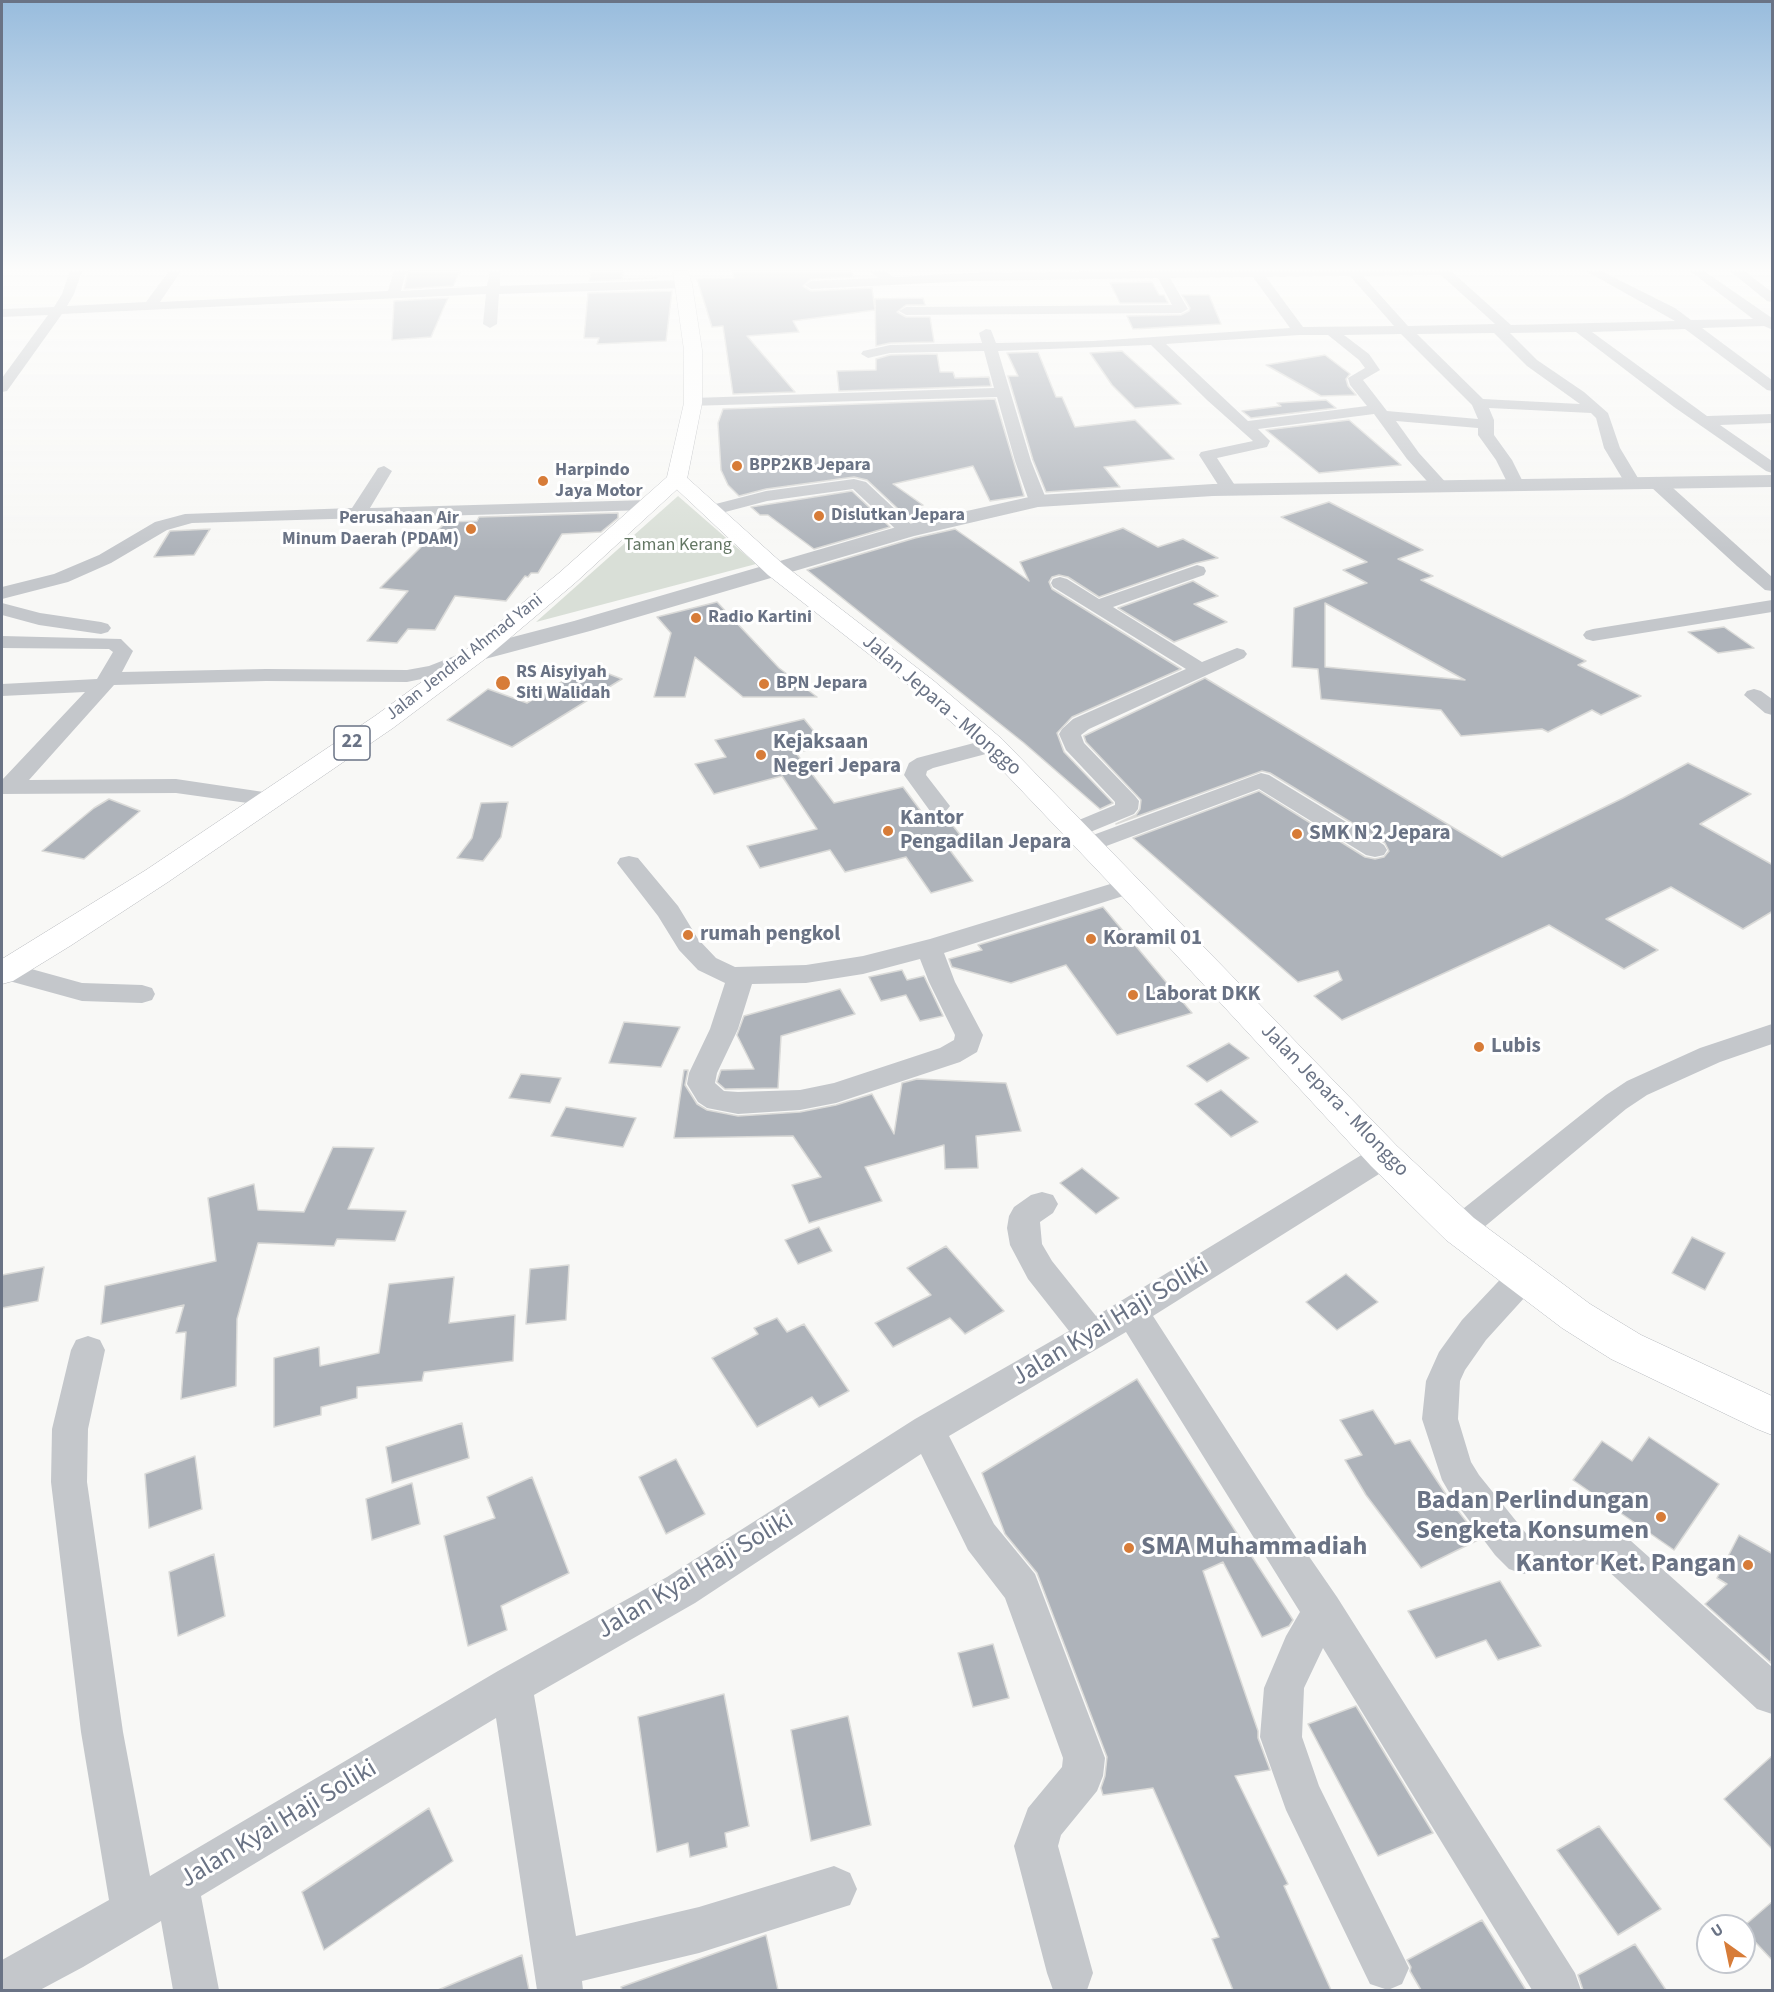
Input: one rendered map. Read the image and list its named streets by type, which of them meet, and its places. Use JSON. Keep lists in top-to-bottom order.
{
  "streets": {
    "main road": ["Jalan Jendral Ahmad Yani", "Jalan Jepara - Mlonggo", "22"],
    "street": ["Jalan Kyai Haji Soliki"]
  },
  "crossings": [
    ["Jalan Jendral Ahmad Yani", "Jalan Jepara - Mlonggo"],
    ["Jalan Jepara - Mlonggo", "Jalan Kyai Haji Soliki"]
  ],
  "parks": ["Taman Kerang"],
  "places": [
    "BPP2KB Jepara",
    "Harpindo Jaya Motor",
    "Dislutkan Jepara",
    "Perusahaan Air Minum Daerah (PDAM)",
    "Radio Kartini",
    "RS Aisyiyah Siti Walidah",
    "BPN Jepara",
    "Kejaksaan Negeri Jepara",
    "Kantor Pengadilan Jepara",
    "SMK N 2 Jepara",
    "rumah pengkol",
    "Koramil 01",
    "Laborat DKK",
    "Lubis",
    "Badan Perlindungan Sengketa Konsumen",
    "SMA Muhammadiah",
    "Kantor Ket. Pangan"
  ],
  "north": "top left"
}
